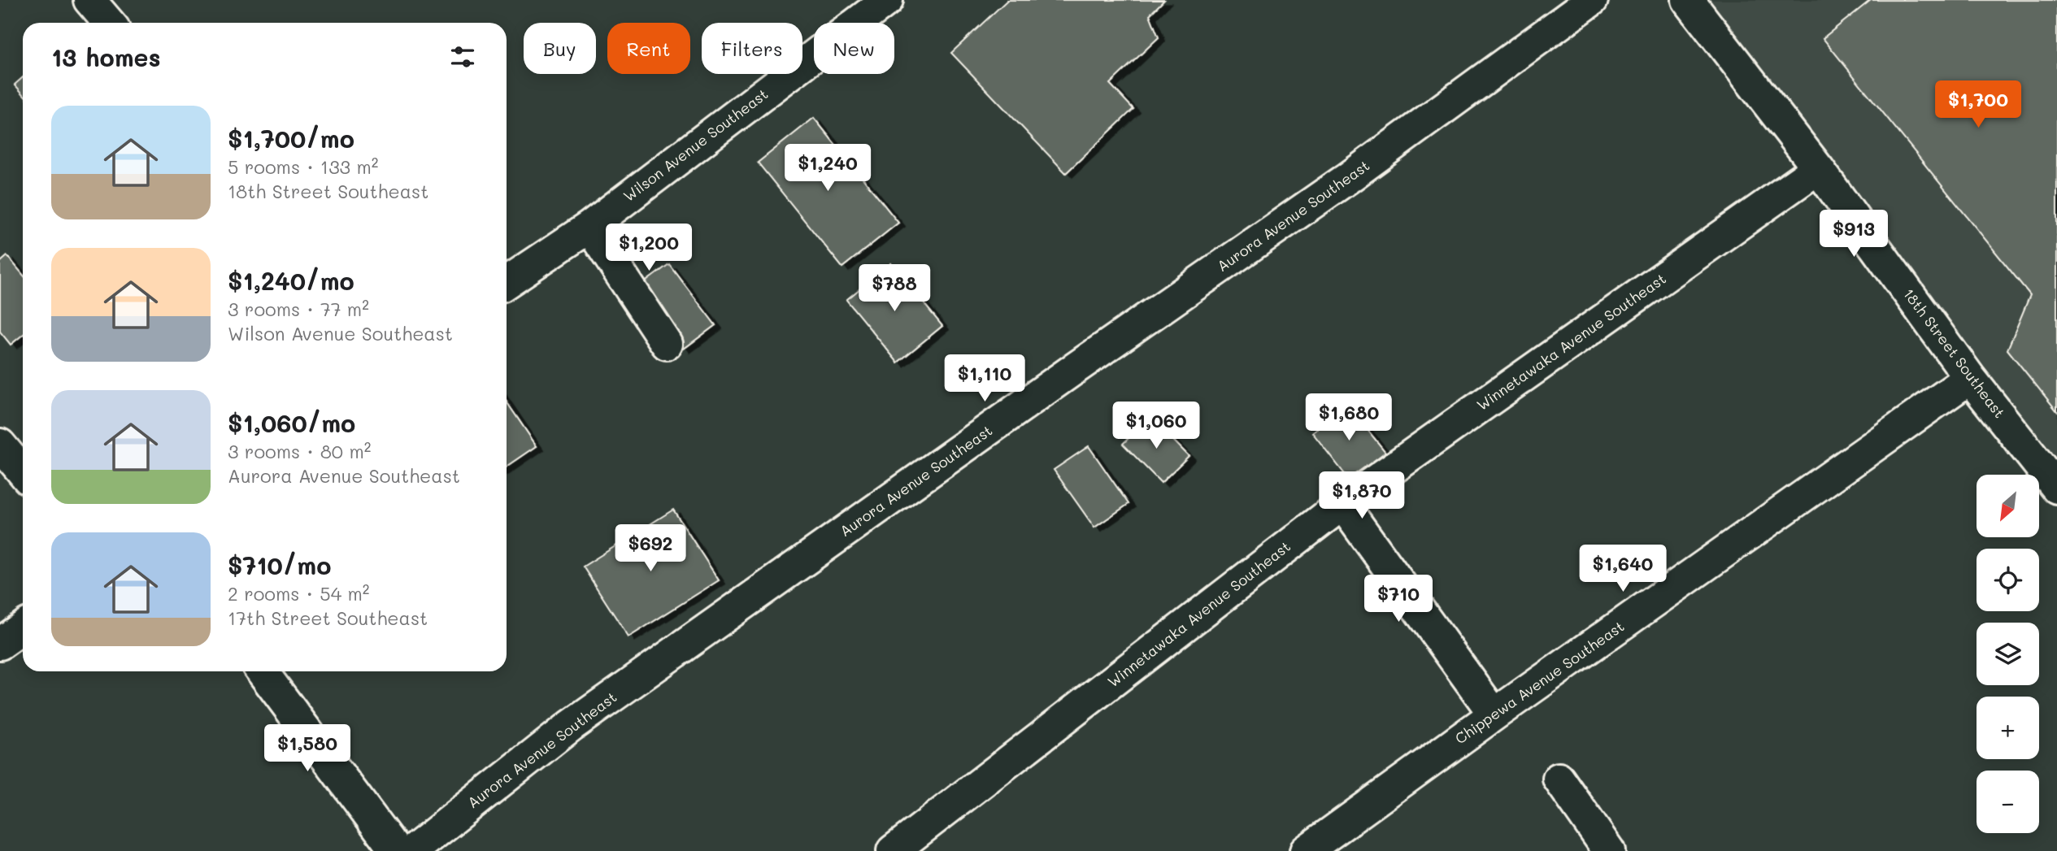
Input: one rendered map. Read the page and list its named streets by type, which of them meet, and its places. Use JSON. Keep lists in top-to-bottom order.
{
  "streets": {
    "street": [
      "Wilson Avenue Southeast",
      "Aurora Avenue Southeast",
      "Winnetawaka Avenue Southeast",
      "18th Street Southeast",
      "Chippewa Avenue Southeast"
    ]
  },
  "crossings": [
    ["Winnetawaka Avenue Southeast", "18th Street Southeast"],
    ["18th Street Southeast", "Chippewa Avenue Southeast"]
  ],
  "north": "bottom left",
  "page": {
    "chip": [
      "Buy",
      "Rent",
      "Filters",
      "New"
    ],
    "heading": "13 homes",
    "price": [
      "$1,700",
      "$1,240",
      "$913",
      "$1,200",
      "$788",
      "$1,110",
      "$1,680",
      "$1,060",
      "$1,870",
      "$692",
      "$1,640",
      "$710",
      "$1,580"
    ],
    "list": [
      {
        "name": "$1,700/mo",
        "note": "5 rooms · 133 m² · 18th Street Southeast"
      },
      {
        "name": "$1,240/mo",
        "note": "3 rooms · 77 m² · Wilson Avenue Southeast"
      },
      {
        "name": "$1,060/mo",
        "note": "3 rooms · 80 m² · Aurora Avenue Southeast"
      },
      {
        "name": "$710/mo",
        "note": "2 rooms · 54 m² · 17th Street Southeast"
      }
    ],
    "map_buttons": ["+", "−"]
  }
}
